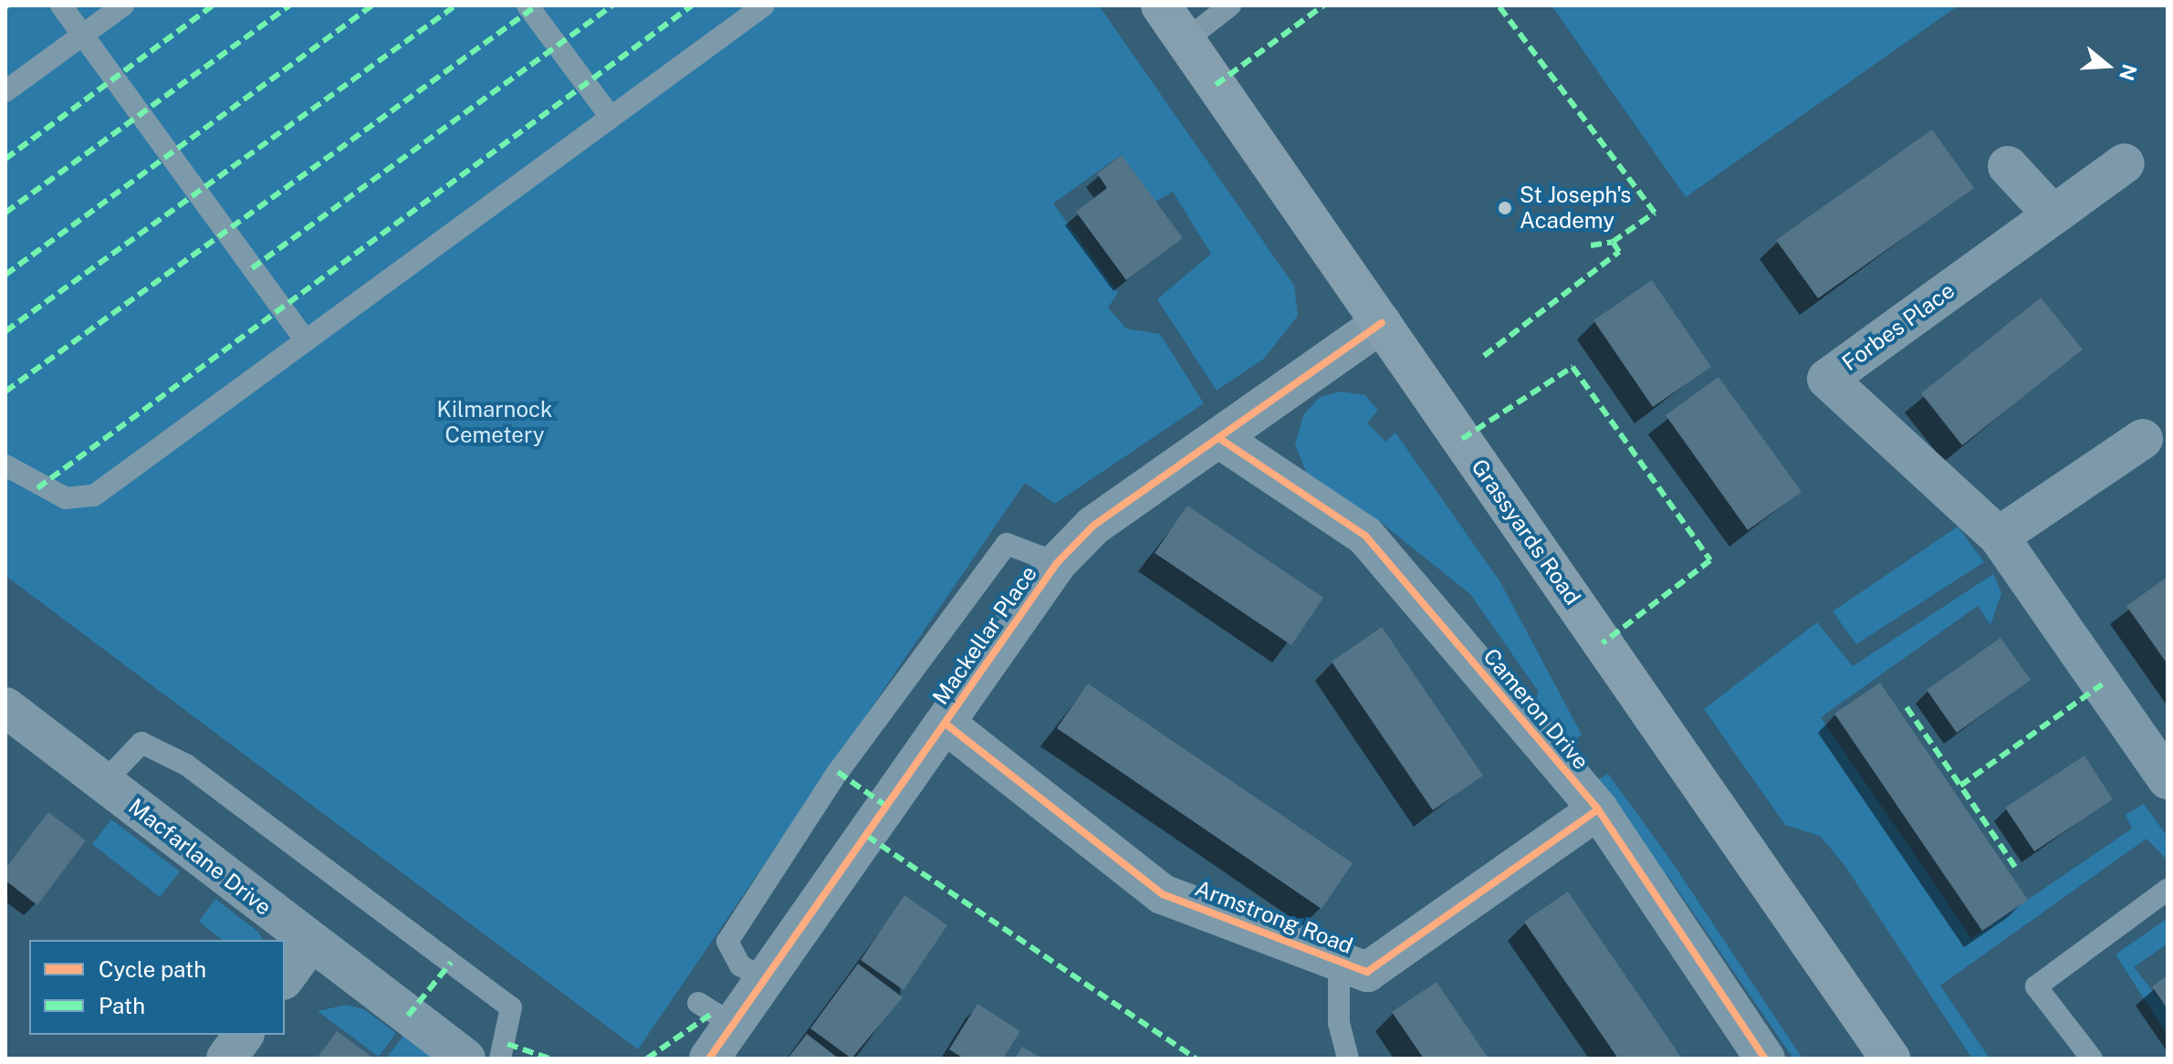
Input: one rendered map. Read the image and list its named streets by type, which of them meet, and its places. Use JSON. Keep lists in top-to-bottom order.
{
  "streets": {
    "main road": ["Grassyards Road"],
    "street": [
      "Forbes Place",
      "Mackellar Place",
      "Cameron Drive",
      "Macfarlane Drive",
      "Armstrong Road"
    ]
  },
  "crossings": [
    ["Grassyards Road", "Mackellar Place"],
    ["Mackellar Place", "Cameron Drive"],
    ["Mackellar Place", "Armstrong Road"],
    ["Cameron Drive", "Armstrong Road"]
  ],
  "parks": ["Kilmarnock Cemetery"],
  "places": ["St Joseph's Academy"],
  "legend": ["Cycle path", "Path"],
  "north": "right"
}
